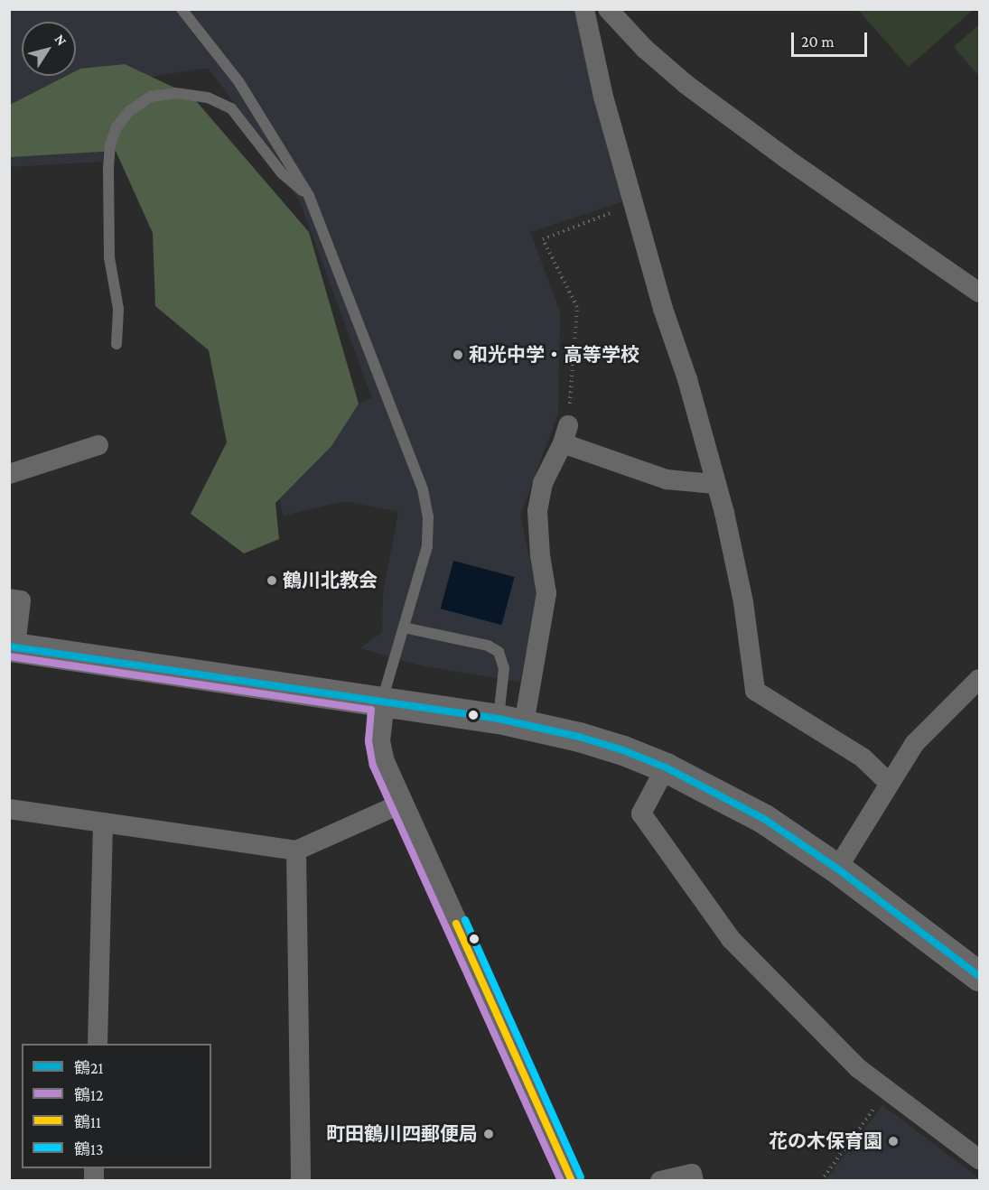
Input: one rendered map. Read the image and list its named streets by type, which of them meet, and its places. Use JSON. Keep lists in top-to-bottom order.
{
  "places": [
    "和光中学・高等学校",
    "鶴川北教会",
    "町田鶴川四郵便局",
    "花の木保育園"
  ],
  "lines": [
    "transit line 鶴21",
    "transit line 鶴12",
    "transit line 鶴13",
    "transit line 鶴11"
  ],
  "legend": [
    "鶴21",
    "鶴12",
    "鶴11",
    "鶴13"
  ],
  "scale_bar": "20 m",
  "north": "top right"
}
